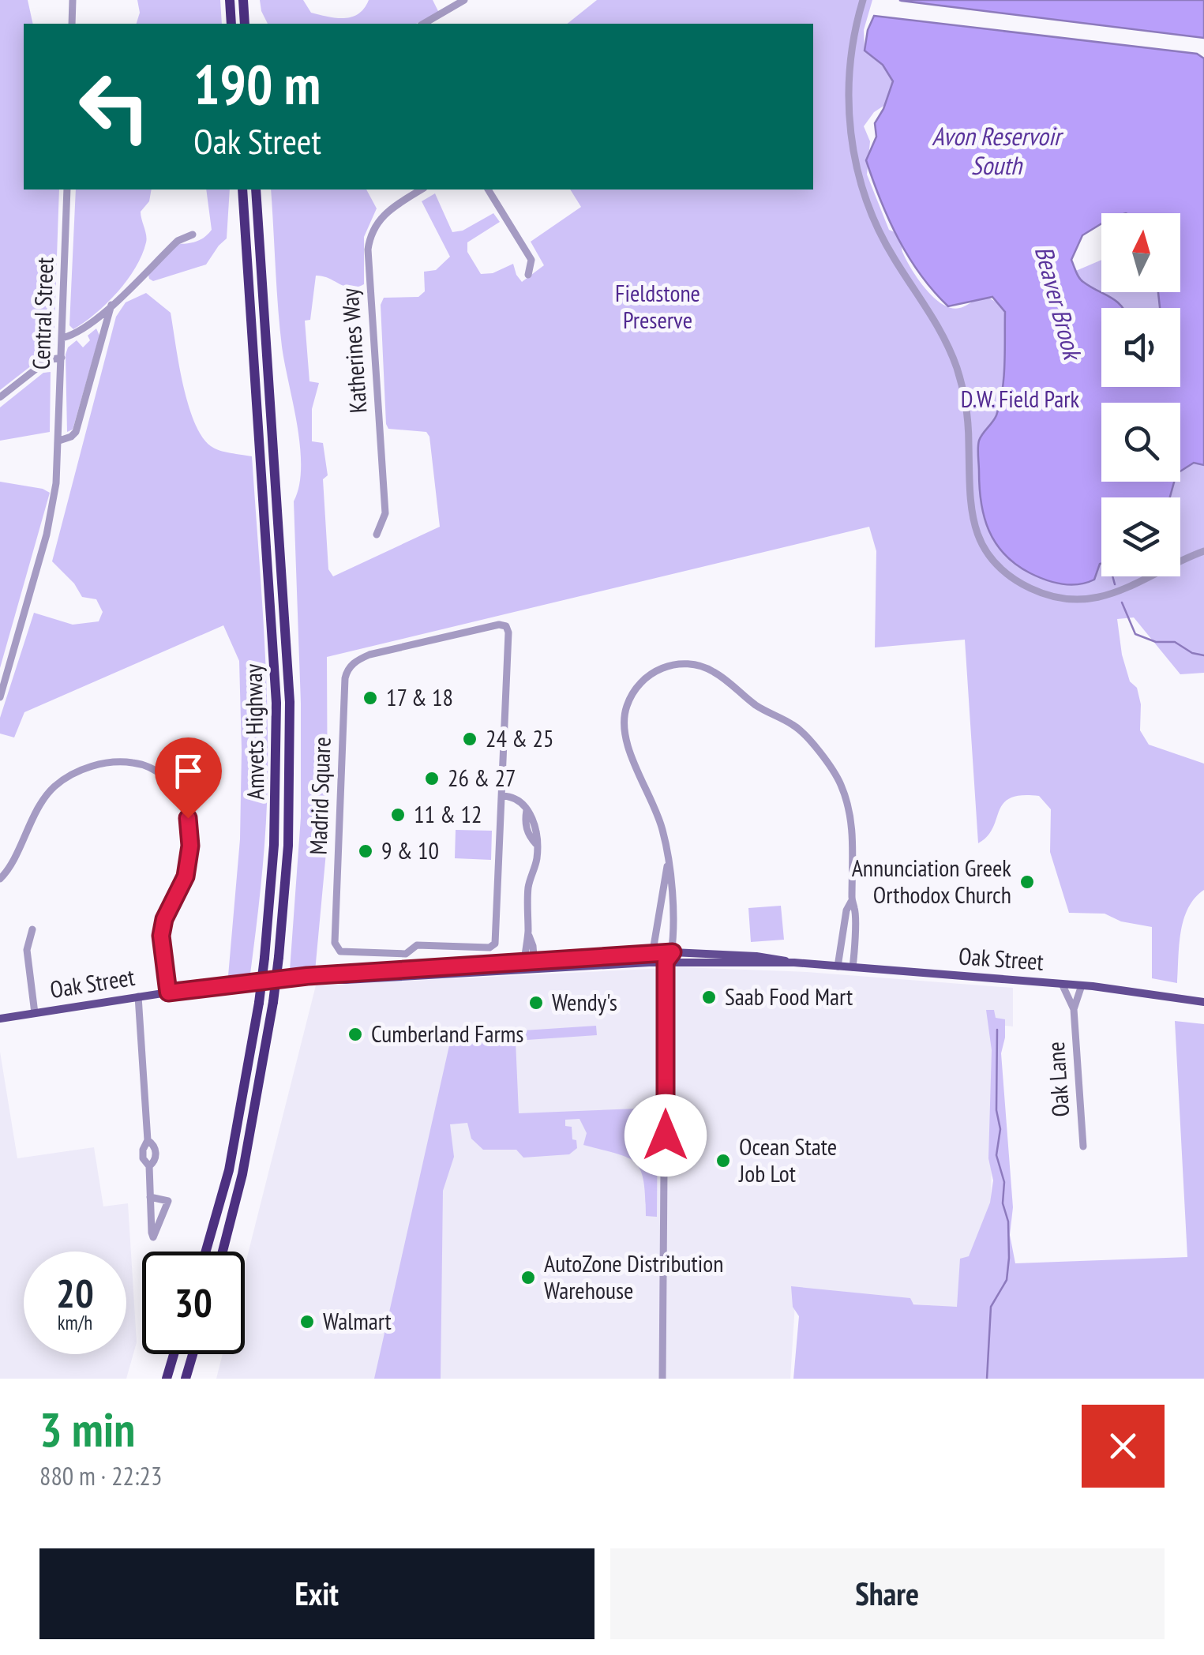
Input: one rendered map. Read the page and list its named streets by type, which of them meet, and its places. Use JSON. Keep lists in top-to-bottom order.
{
  "streets": {
    "highway": ["Amvets Highway"],
    "main road": ["Oak Street"],
    "street": [
      "Central Street",
      "Katherines Way",
      "Madrid Square",
      "Oak Lane"
    ]
  },
  "crossings": [
    ["Oak Street", "Oak Lane"]
  ],
  "water": ["Avon Reservoir South", "Beaver Brook"],
  "parks": ["Fieldstone Preserve", "D.W. Field Park"],
  "places": [
    "17 & 18",
    "24 & 25",
    "26 & 27",
    "11 & 12",
    "9 & 10",
    "Annunciation Greek Orthodox Church",
    "Saab Food Mart",
    "Wendy's",
    "Cumberland Farms",
    "Ocean State Job Lot",
    "AutoZone Distribution Warehouse",
    "Walmart"
  ],
  "north": "top",
  "page": {
    "turn": ["190 m", "Oak Street"],
    "speed": "20 km/h",
    "limit": "30",
    "heading": ["3 min", "880 m · 22:23"],
    "buttons": ["Exit", "Share"]
  }
}
